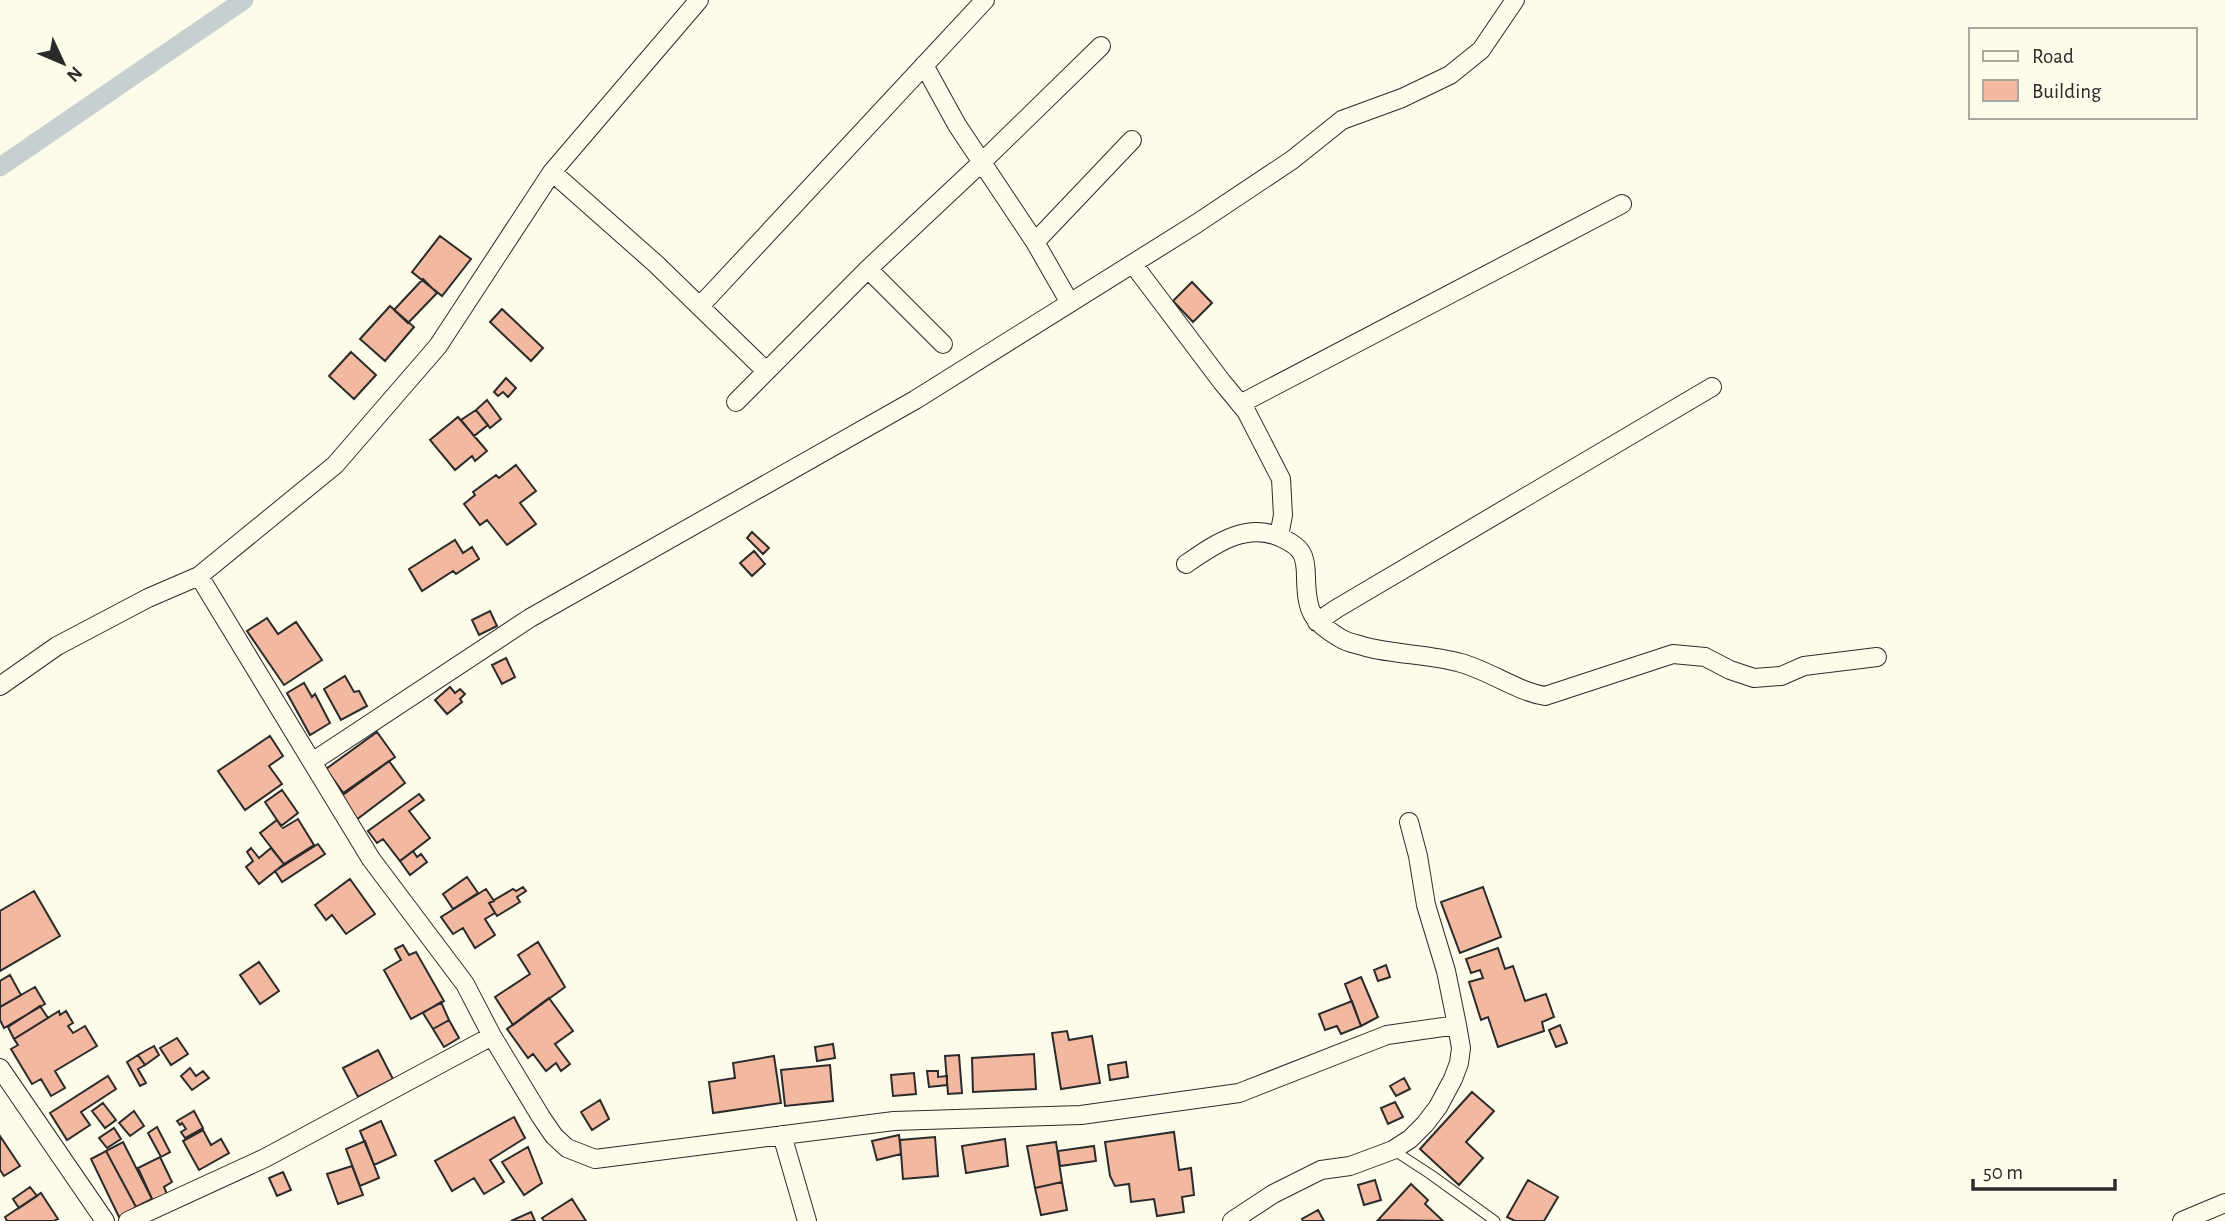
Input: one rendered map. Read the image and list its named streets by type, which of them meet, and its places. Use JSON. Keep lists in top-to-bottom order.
{
  "legend": ["Road", "Building"],
  "scale_bar": "50 m",
  "north": "bottom right"
}
